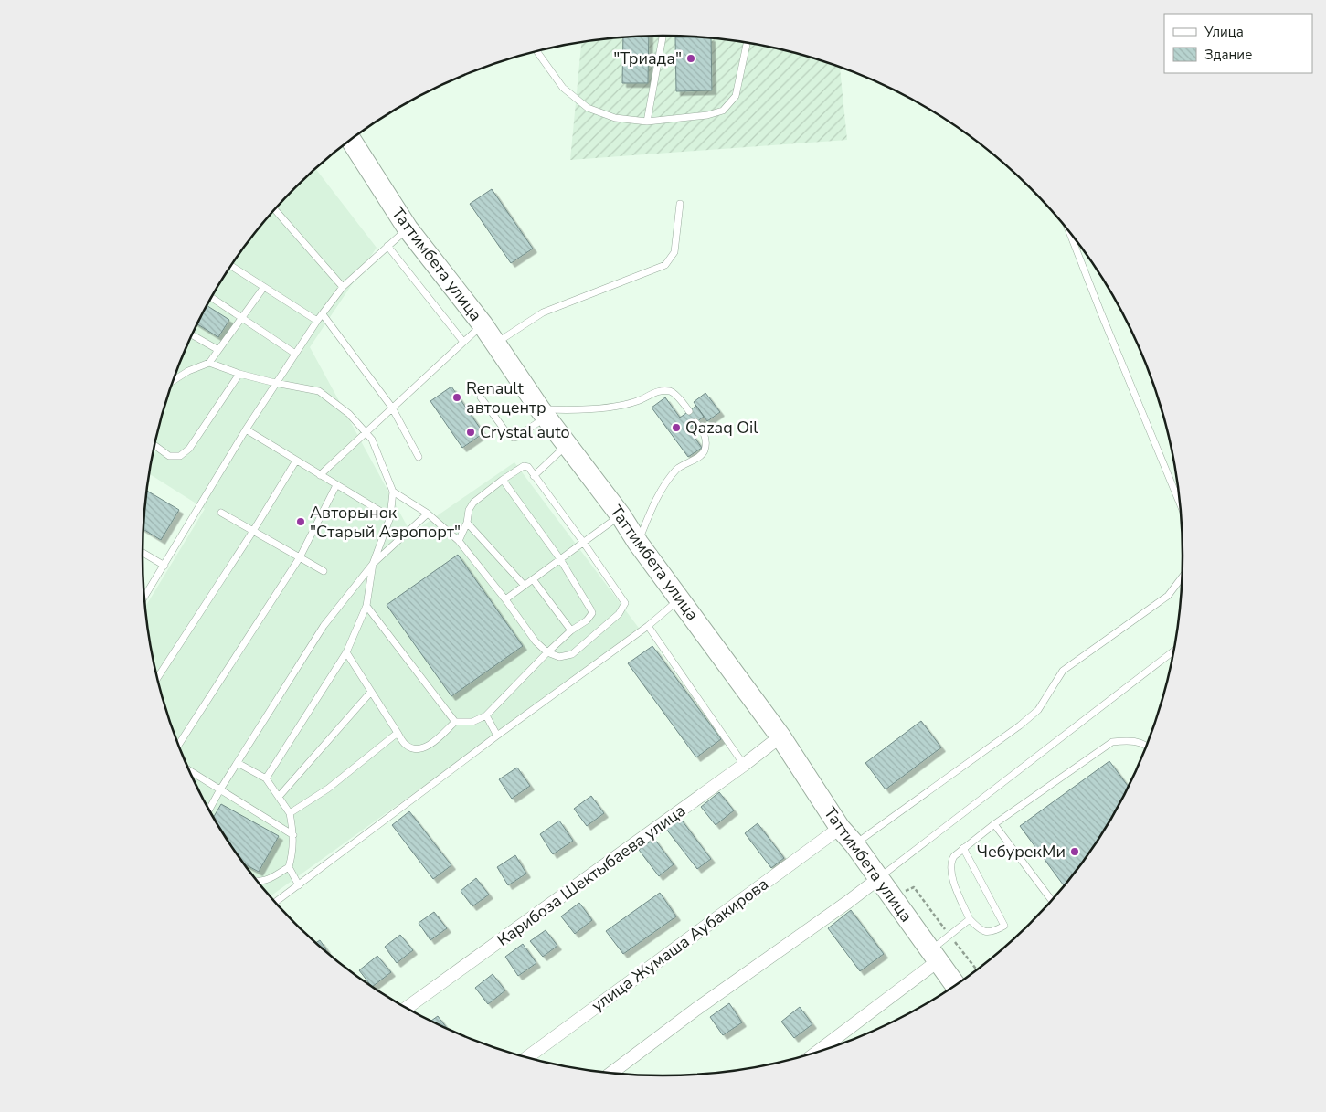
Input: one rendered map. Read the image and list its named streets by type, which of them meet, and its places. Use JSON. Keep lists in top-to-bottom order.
{
  "streets": {
    "main road": ["Таттимбета улица"],
    "street": ["Карибоза Шектыбаева улица", "улица Жумаша Аубакирова"]
  },
  "crossings": [
    ["Таттимбета улица", "Карибоза Шектыбаева улица"],
    ["Таттимбета улица", "улица Жумаша Аубакирова"]
  ],
  "places": [
    "\"Триада\"",
    "Renault автоцентр",
    "Qazaq Oil",
    "Crystal auto",
    "Авторынок \"Старый Аэропорт\"",
    "ЧебурекМи"
  ],
  "legend": ["Улица", "Здание"]
}
